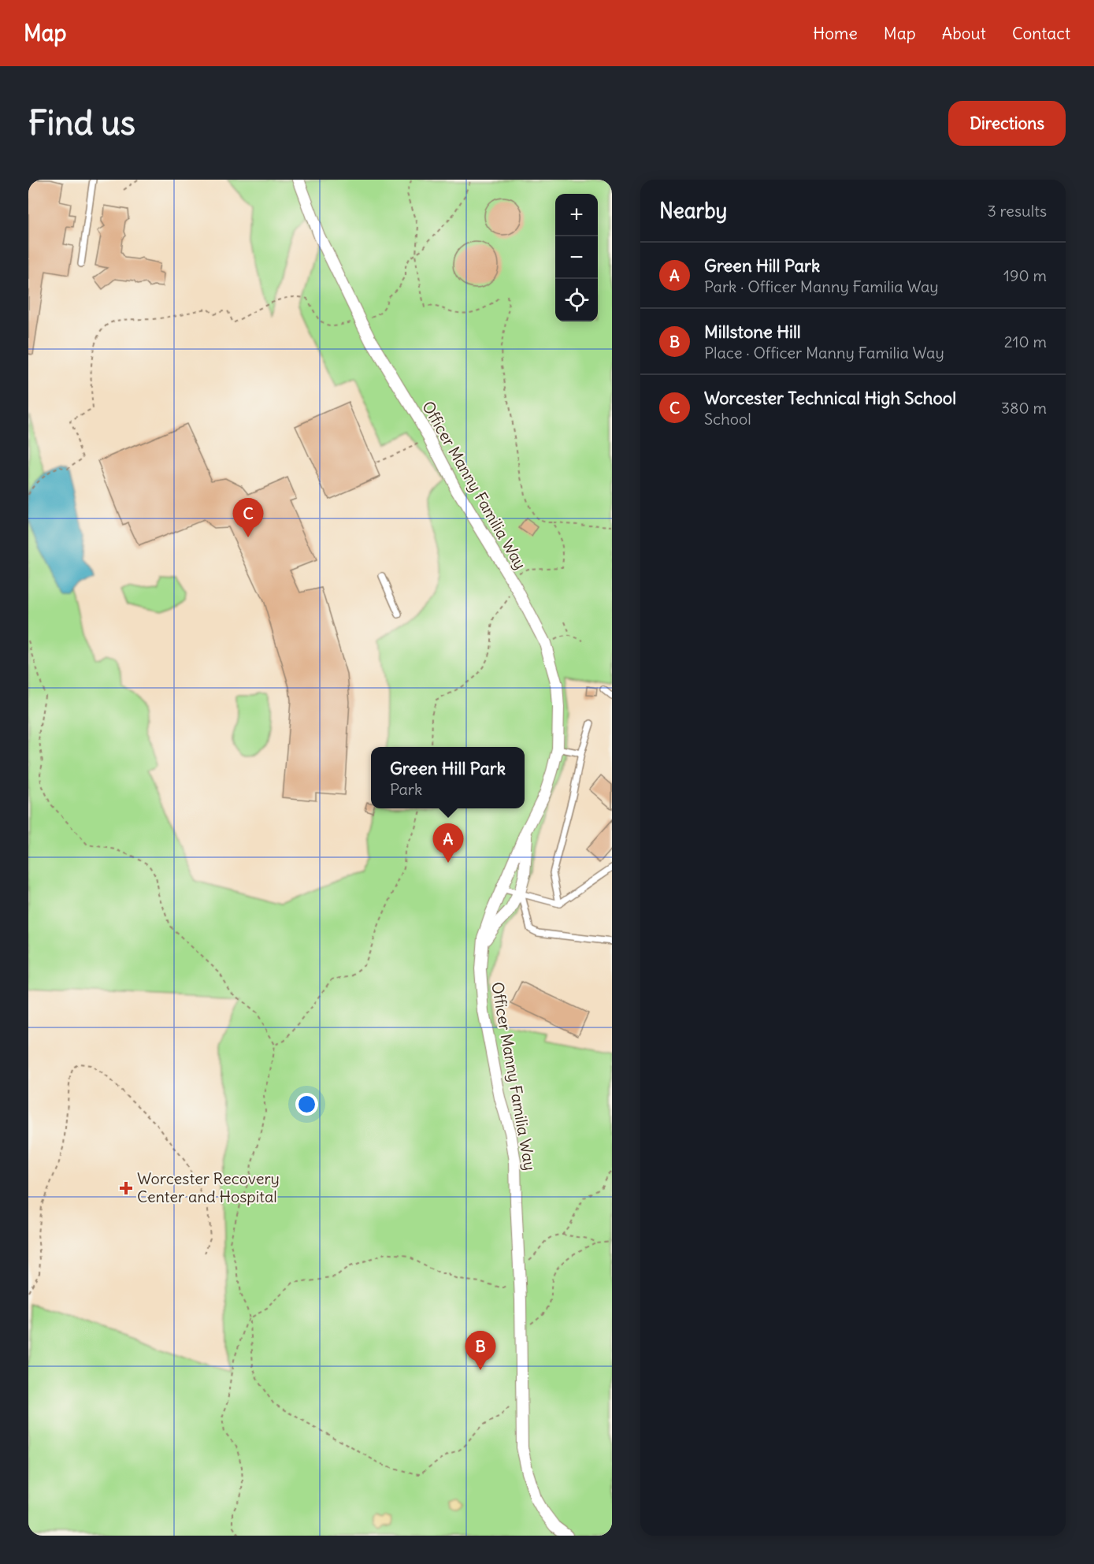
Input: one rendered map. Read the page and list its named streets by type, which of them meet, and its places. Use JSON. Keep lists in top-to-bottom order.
{
  "streets": {
    "street": ["Officer Manny Familia Way"]
  },
  "places": {
    "health": ["Worcester Recovery Center and Hospital"]
  },
  "page": {
    "header": "Map",
    "nav": [
      "Home",
      "Map",
      "About",
      "Contact"
    ],
    "buttons": "Directions",
    "title": "Find us",
    "heading": ["Nearby", "3 results"],
    "map_buttons": ["+", "−"],
    "list": [
      {
        "mark": "A",
        "name": "Green Hill Park",
        "note": "Park · Officer Manny Familia Way",
        "value": "190 m"
      },
      {
        "mark": "B",
        "name": "Millstone Hill",
        "note": "Place · Officer Manny Familia Way",
        "value": "210 m"
      },
      {
        "mark": "C",
        "name": "Worcester Technical High School",
        "note": "School",
        "value": "380 m"
      }
    ],
    "pins": ["C", "A", "B"],
    "popup": ["Green Hill Park", "Park"]
  }
}
